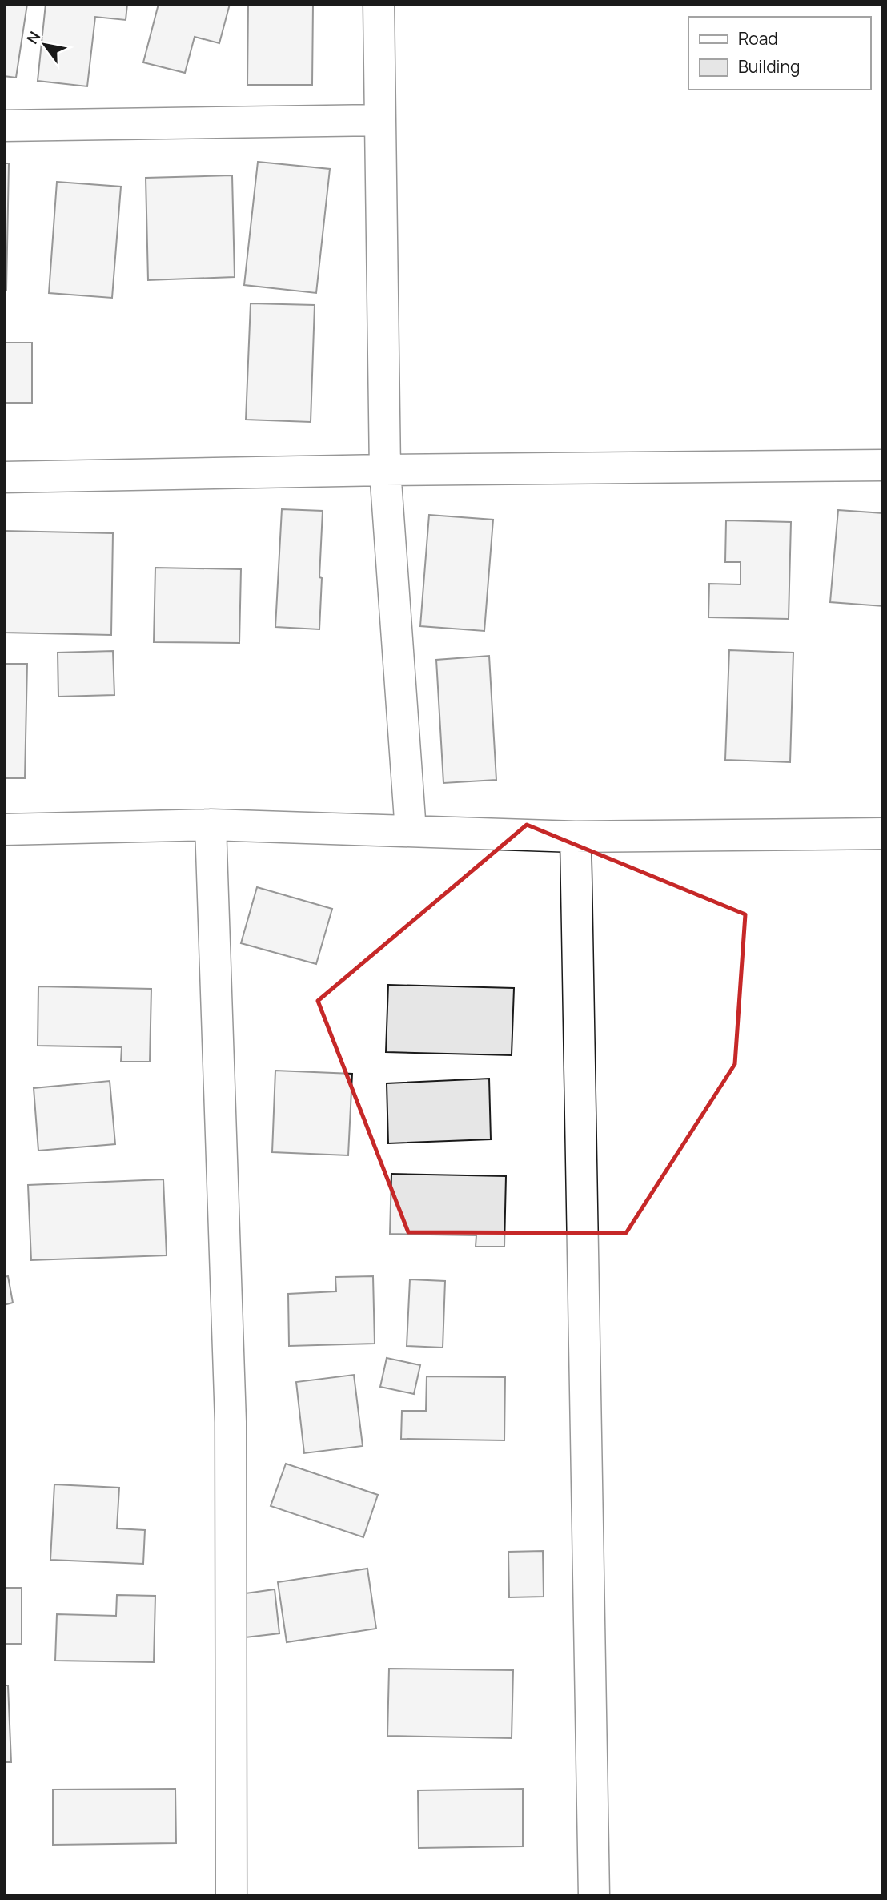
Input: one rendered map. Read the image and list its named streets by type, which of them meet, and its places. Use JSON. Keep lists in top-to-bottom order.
{
  "legend": ["Road", "Building"],
  "north": "top left"
}
